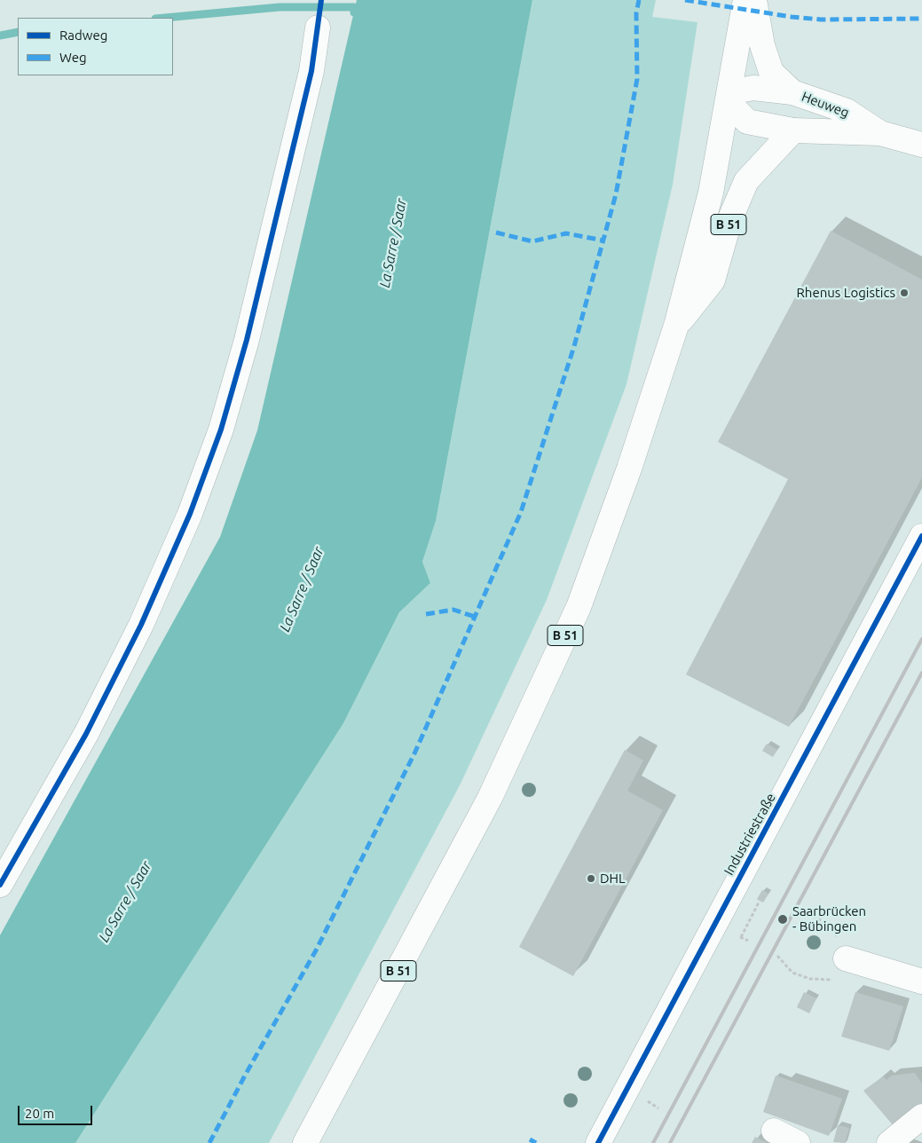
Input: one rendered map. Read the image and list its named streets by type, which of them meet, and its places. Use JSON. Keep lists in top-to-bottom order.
{
  "streets": {
    "main road": ["Heuweg", "B 51", "Industriestraße"]
  },
  "crossings": [
    ["Heuweg", "B 51"]
  ],
  "water": ["La Sarre / Saar"],
  "places": ["Rhenus Logistics", "DHL", "Saarbrücken - Bübingen"],
  "legend": ["Radweg", "Weg"],
  "scale_bar": "20 m"
}
